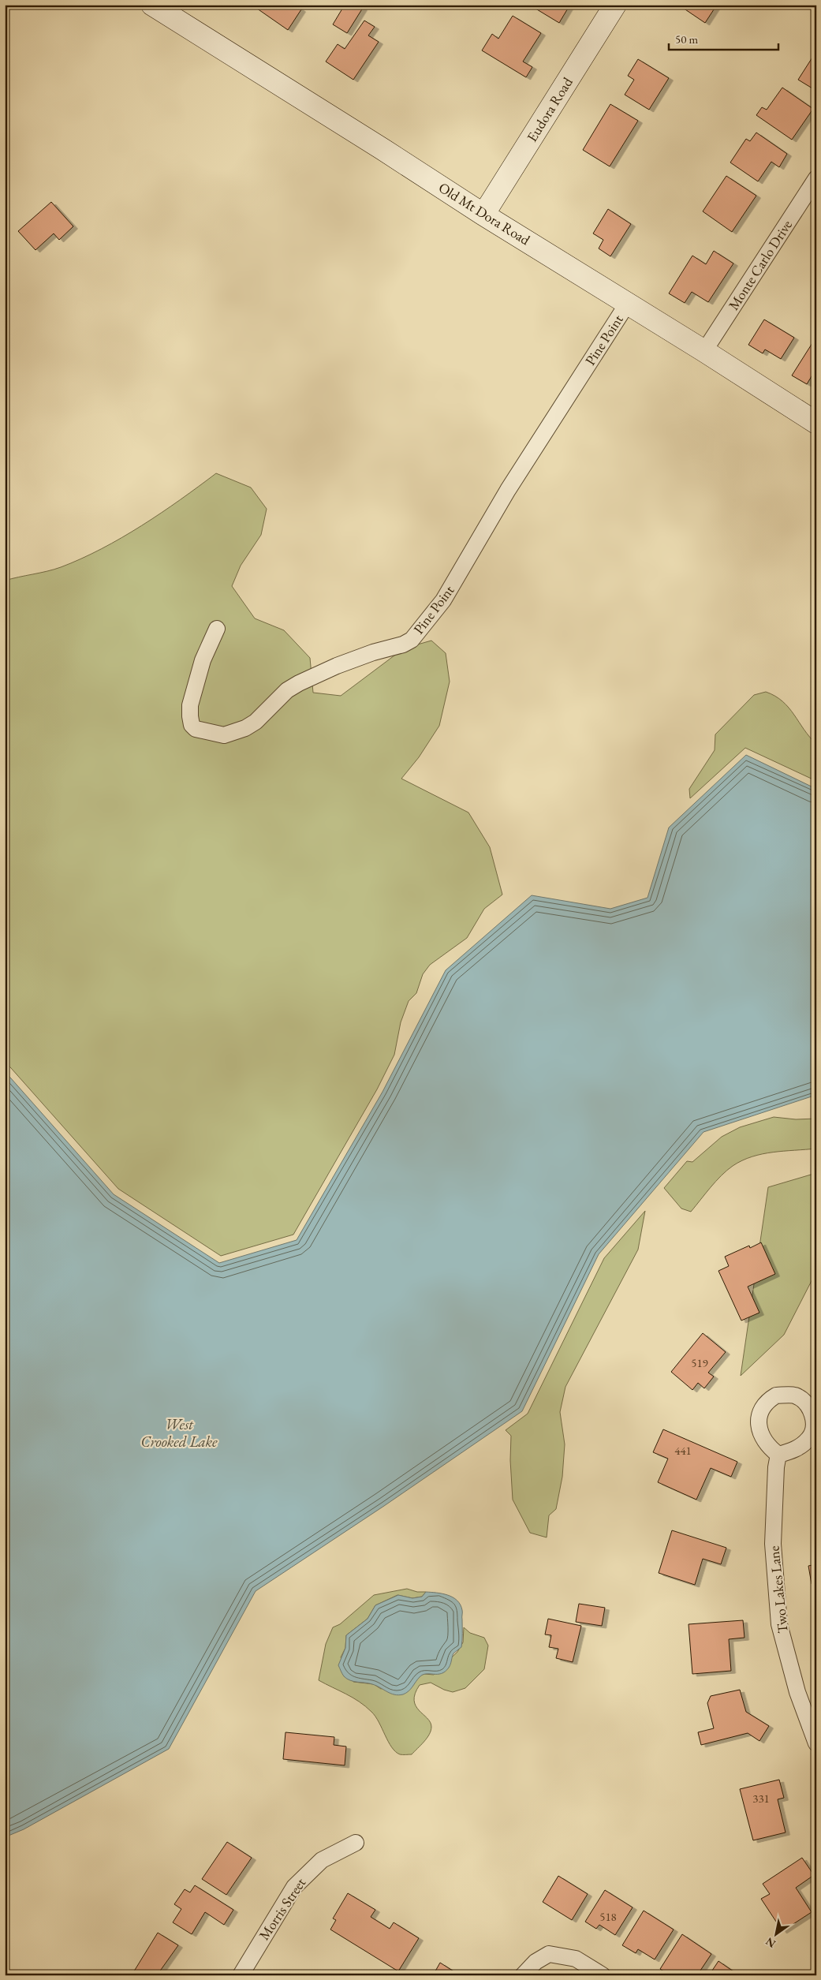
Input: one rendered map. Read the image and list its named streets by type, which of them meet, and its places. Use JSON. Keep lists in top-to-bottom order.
{
  "streets": {
    "street": [
      "Eudora Road",
      "Old Mt Dora Road",
      "Monte Carlo Drive",
      "Pine Point",
      "Two Lakes Lane",
      "Morris Street"
    ]
  },
  "crossings": [
    ["Eudora Road", "Old Mt Dora Road"],
    ["Old Mt Dora Road", "Monte Carlo Drive"],
    ["Old Mt Dora Road", "Pine Point"]
  ],
  "water": ["West Crooked Lake"],
  "house_numbers": [
    "519",
    "441",
    "331",
    "518"
  ],
  "scale_bar": "50 m",
  "north": "bottom left"
}
